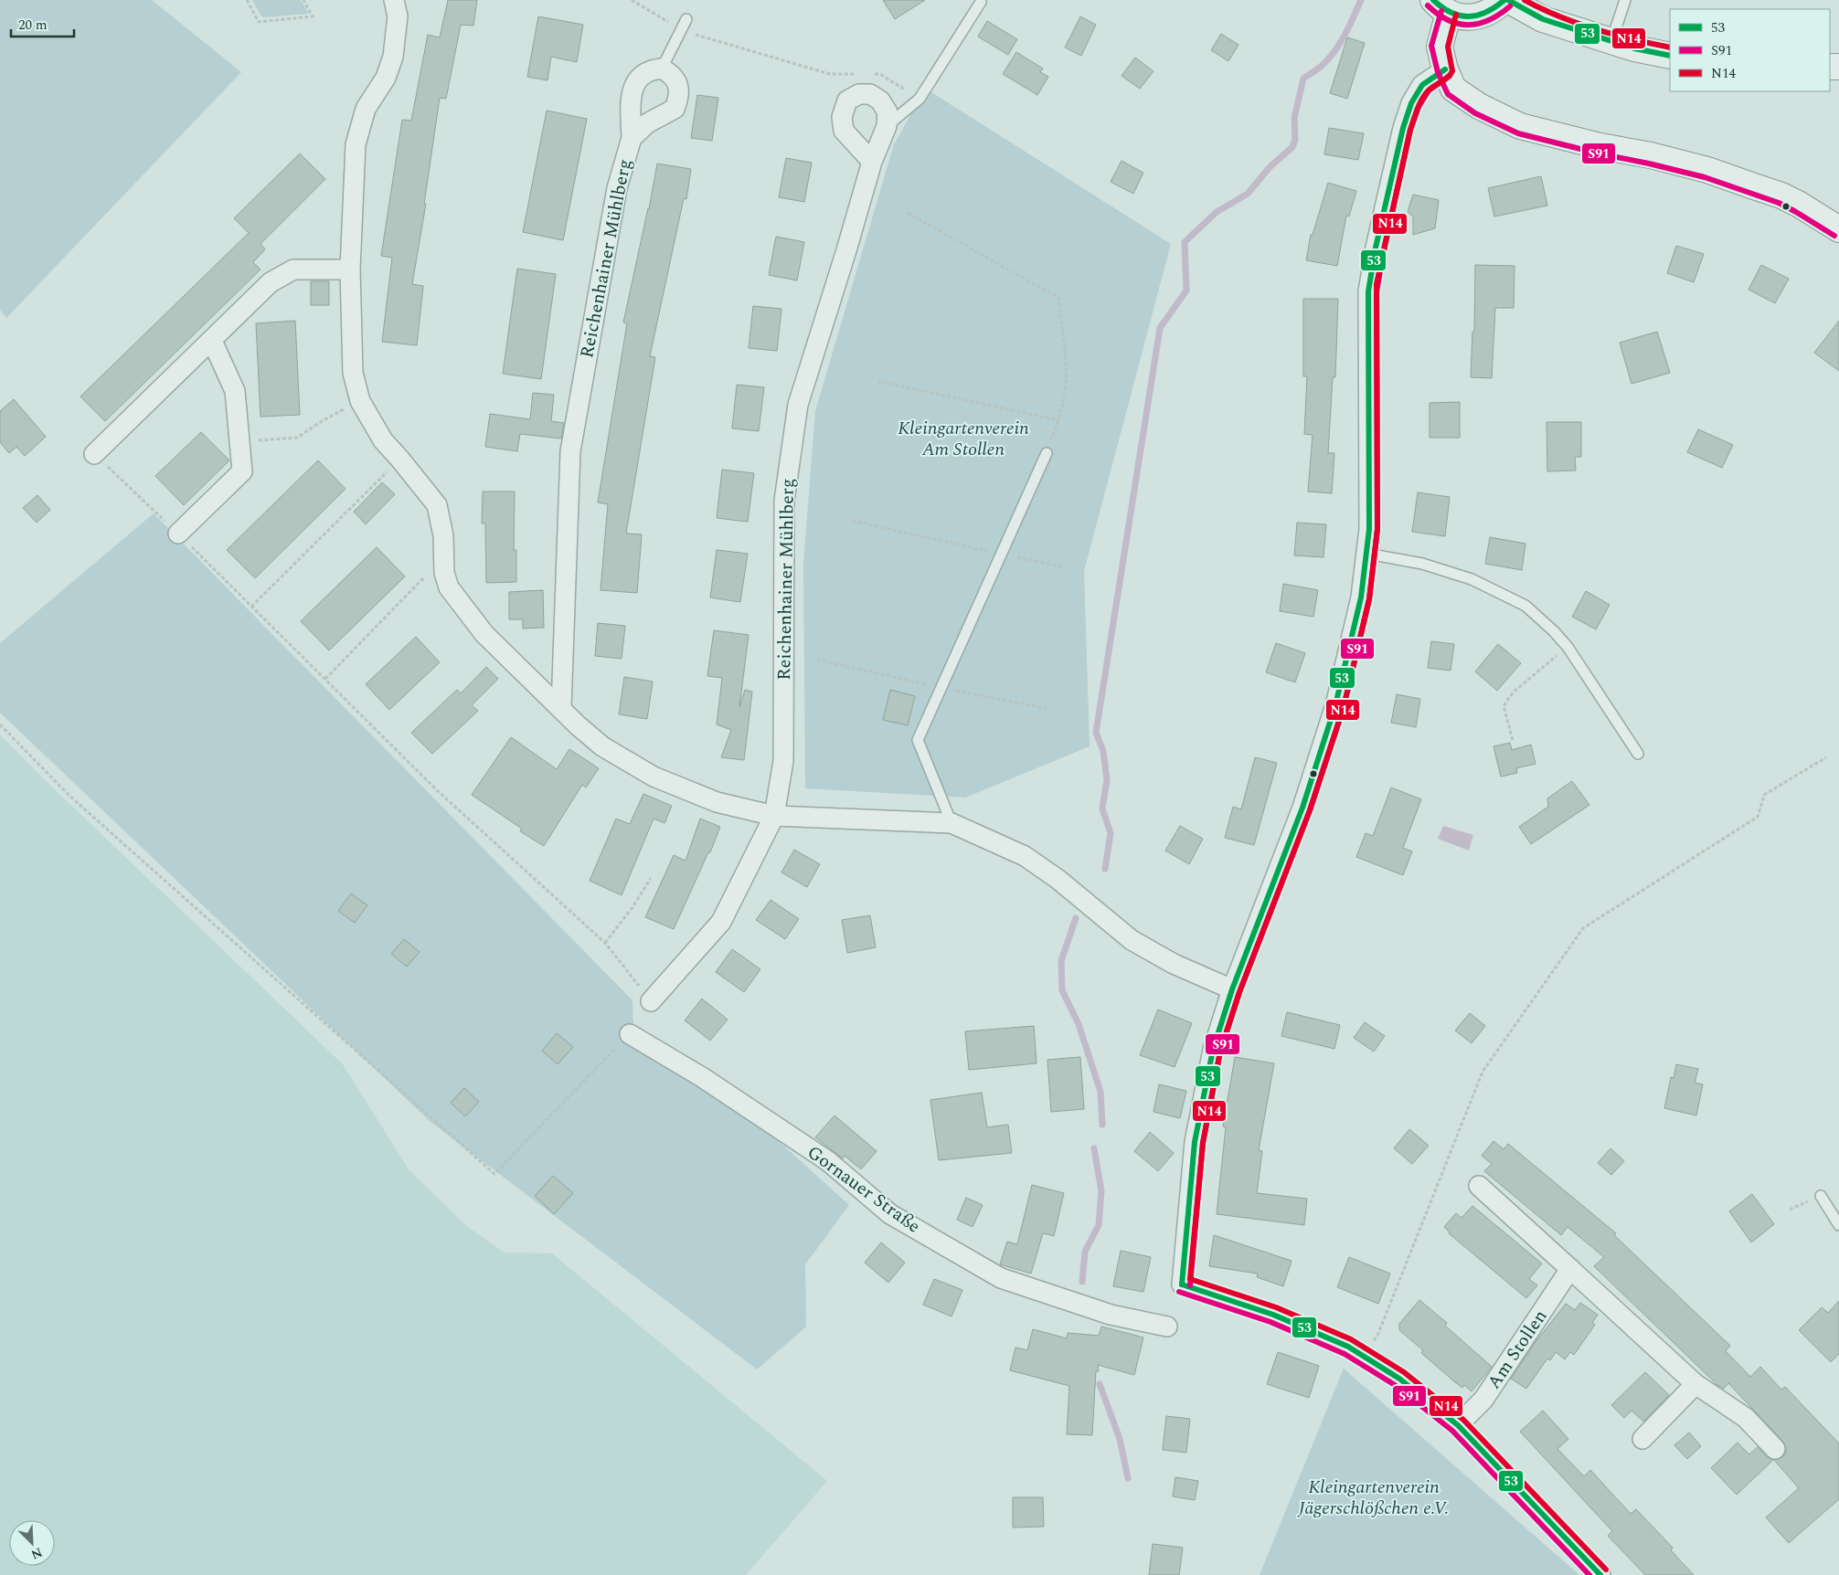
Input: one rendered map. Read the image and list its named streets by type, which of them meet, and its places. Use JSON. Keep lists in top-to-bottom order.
{
  "streets": {
    "street": ["Reichenhainer Mühlberg", "Gornauer Straße", "Am Stollen"]
  },
  "parks": ["Kleingartenverein Am Stollen", "Kleingartenverein Jägerschlößchen e.V."],
  "lines": ["transit line 53", "transit line N14", "transit line S91"],
  "legend": ["53", "S91", "N14"],
  "scale_bar": "20 m",
  "north": "bottom right"
}
